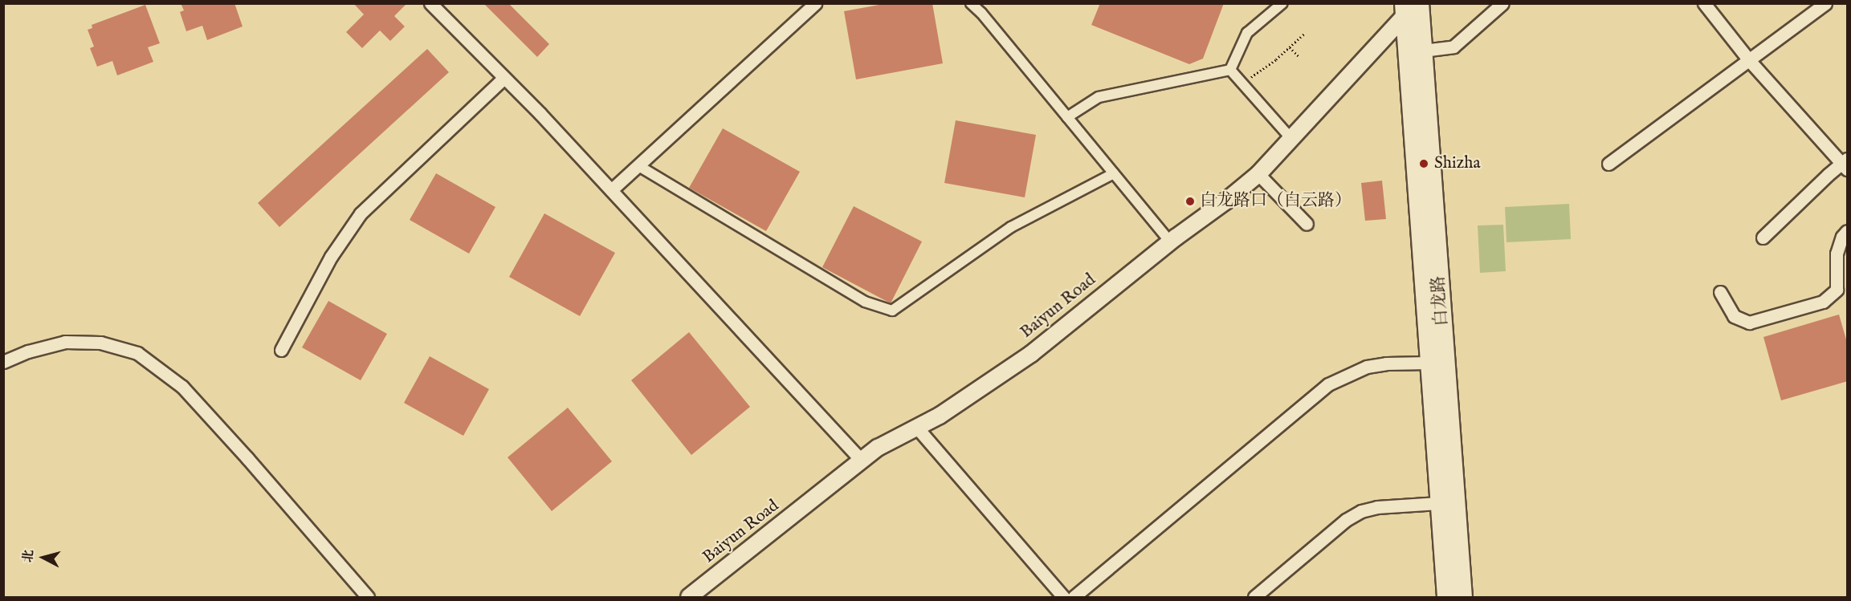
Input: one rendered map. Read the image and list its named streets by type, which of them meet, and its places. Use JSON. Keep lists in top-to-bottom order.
{
  "streets": {
    "main road": ["白龙路"],
    "street": ["Baiyun Road"]
  },
  "crossings": [
    ["白龙路", "Baiyun Road"]
  ],
  "places": ["Shizha", "白龙路口（白云路）"],
  "north": "left"
}
